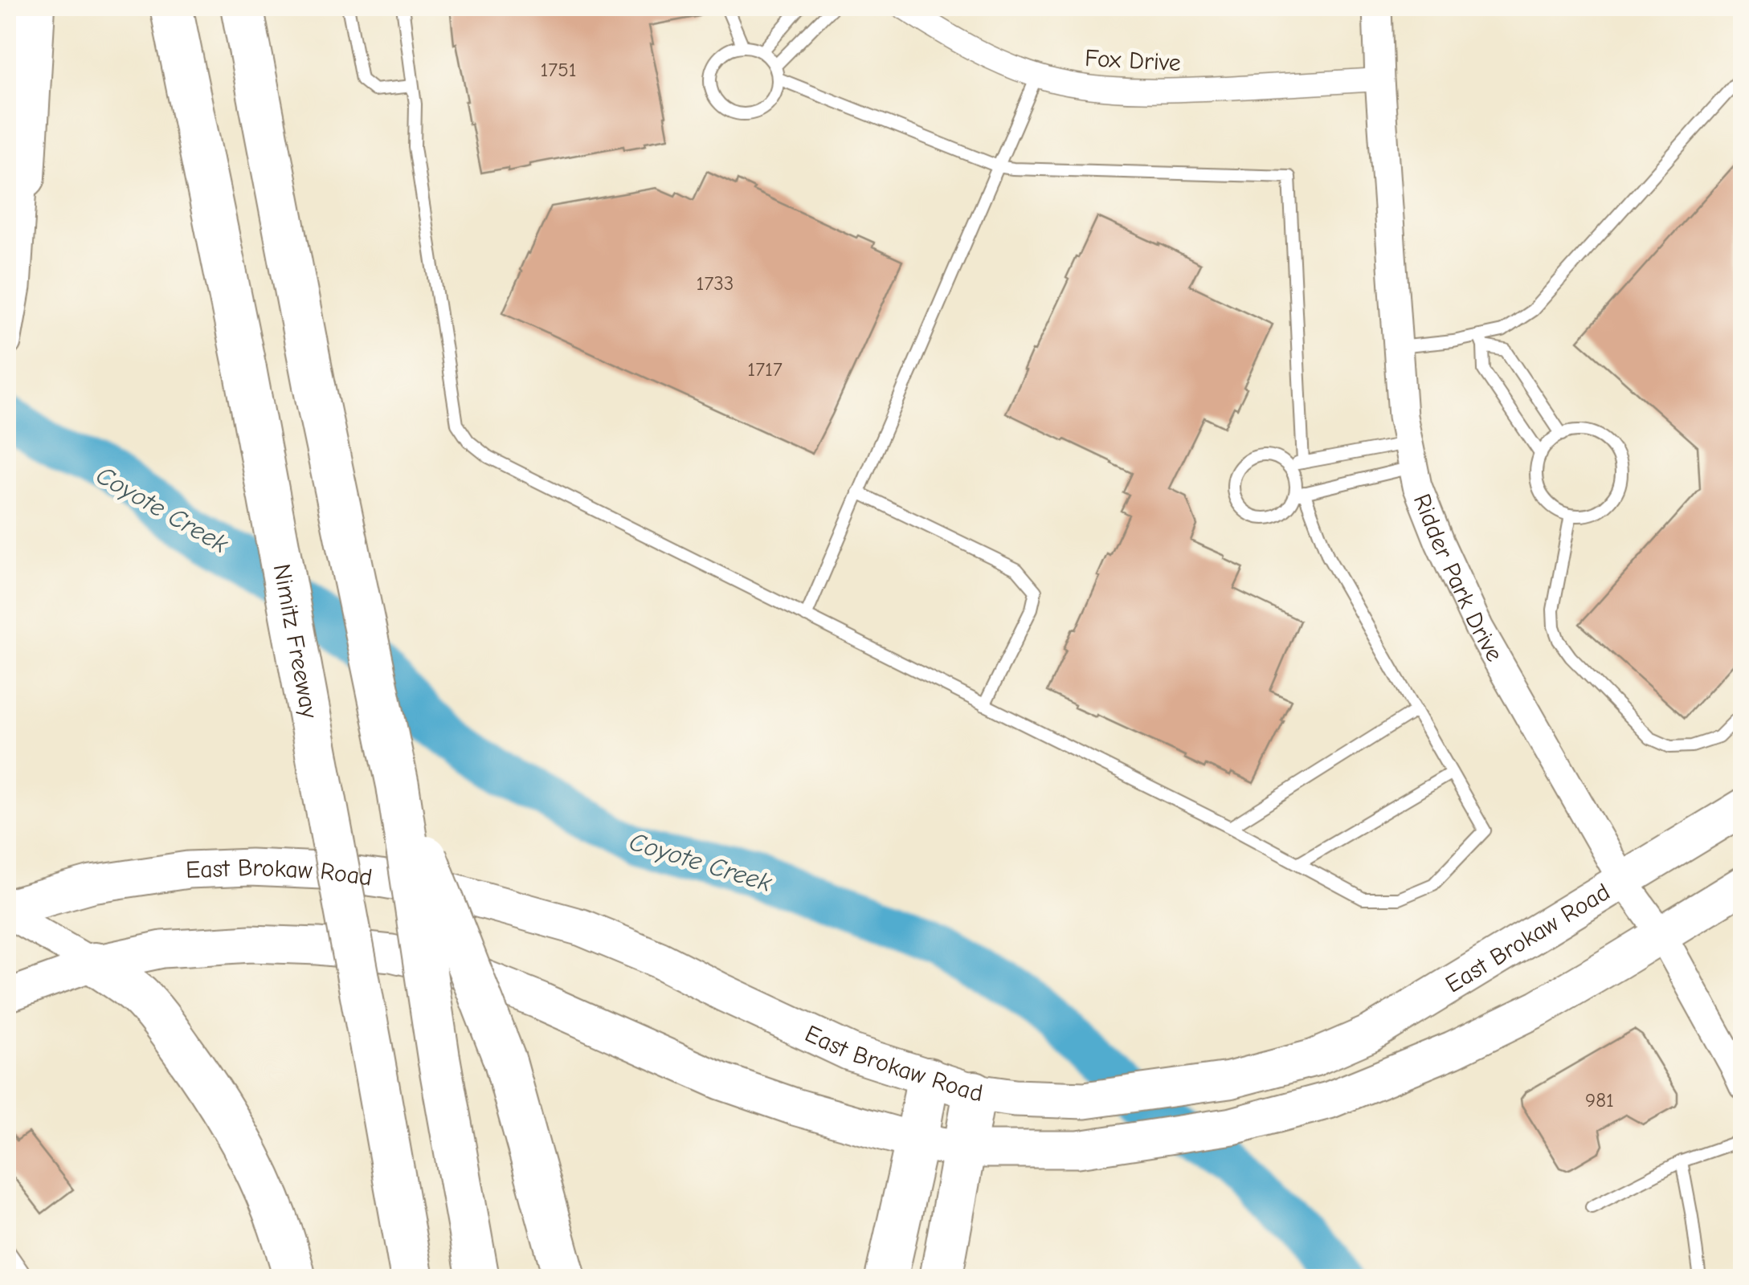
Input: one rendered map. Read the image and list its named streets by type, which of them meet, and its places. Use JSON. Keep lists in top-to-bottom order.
{
  "streets": {
    "highway": ["Nimitz Freeway"],
    "main road": ["East Brokaw Road"],
    "street": ["Fox Drive", "Ridder Park Drive"]
  },
  "crossings": [
    ["Fox Drive", "Ridder Park Drive"],
    ["Ridder Park Drive", "East Brokaw Road"]
  ],
  "water": ["Coyote Creek"],
  "house_numbers": [
    "1751",
    "1733",
    "1717",
    "981"
  ]
}
